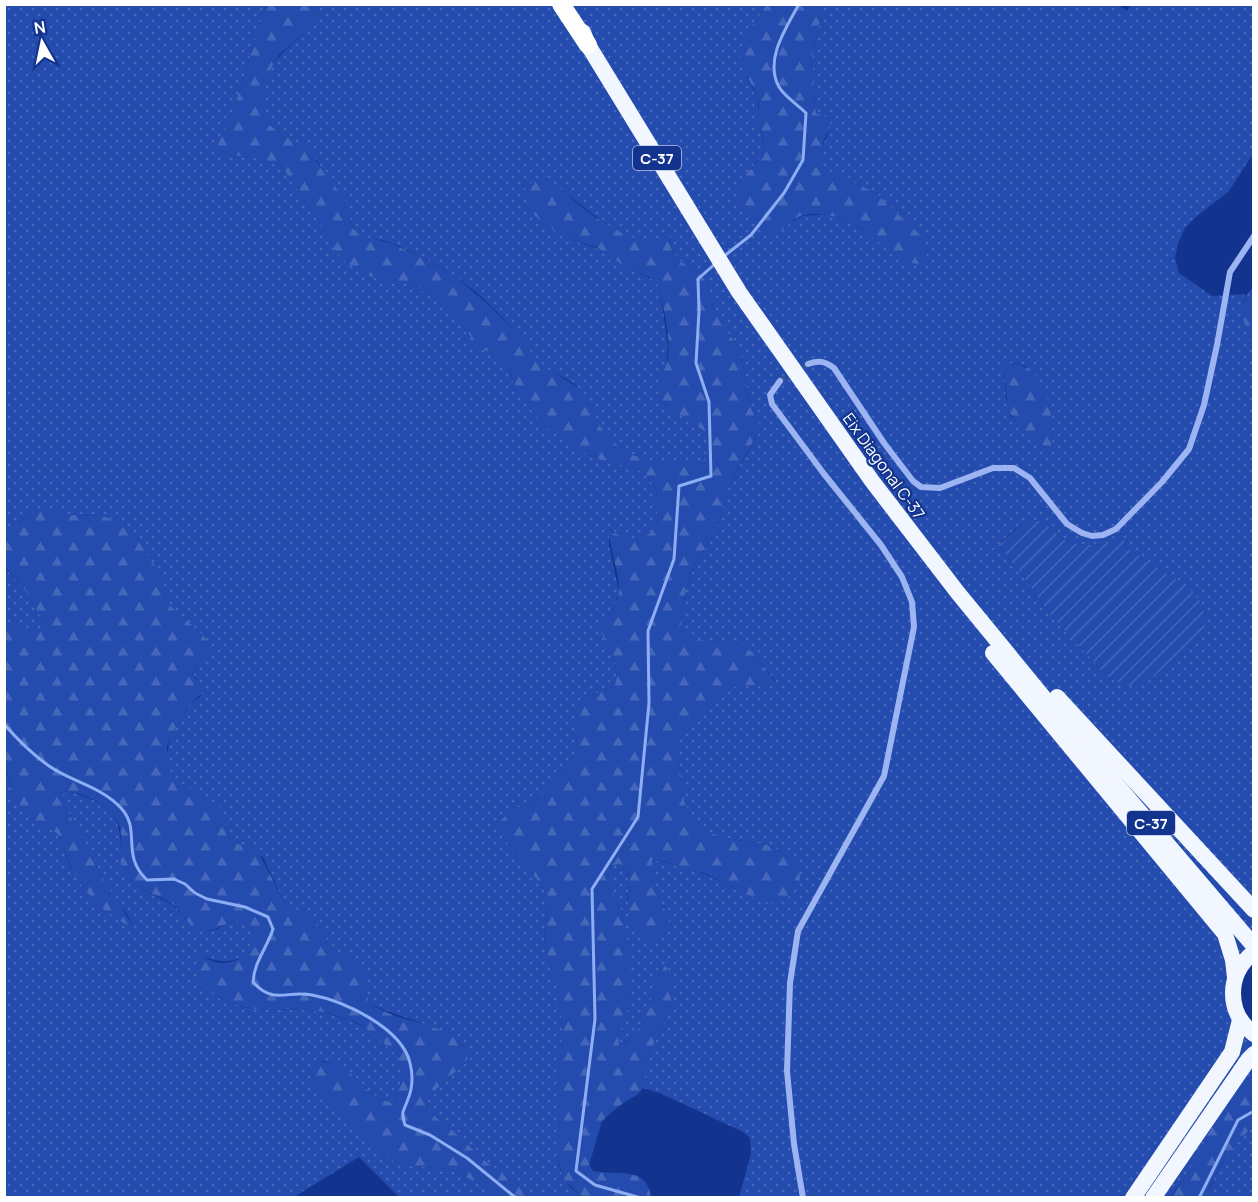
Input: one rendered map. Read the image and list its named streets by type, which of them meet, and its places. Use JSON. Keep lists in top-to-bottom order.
{
  "streets": {
    "highway": ["C-37", "Eix Diagonal C-37"]
  },
  "north": "top"
}
